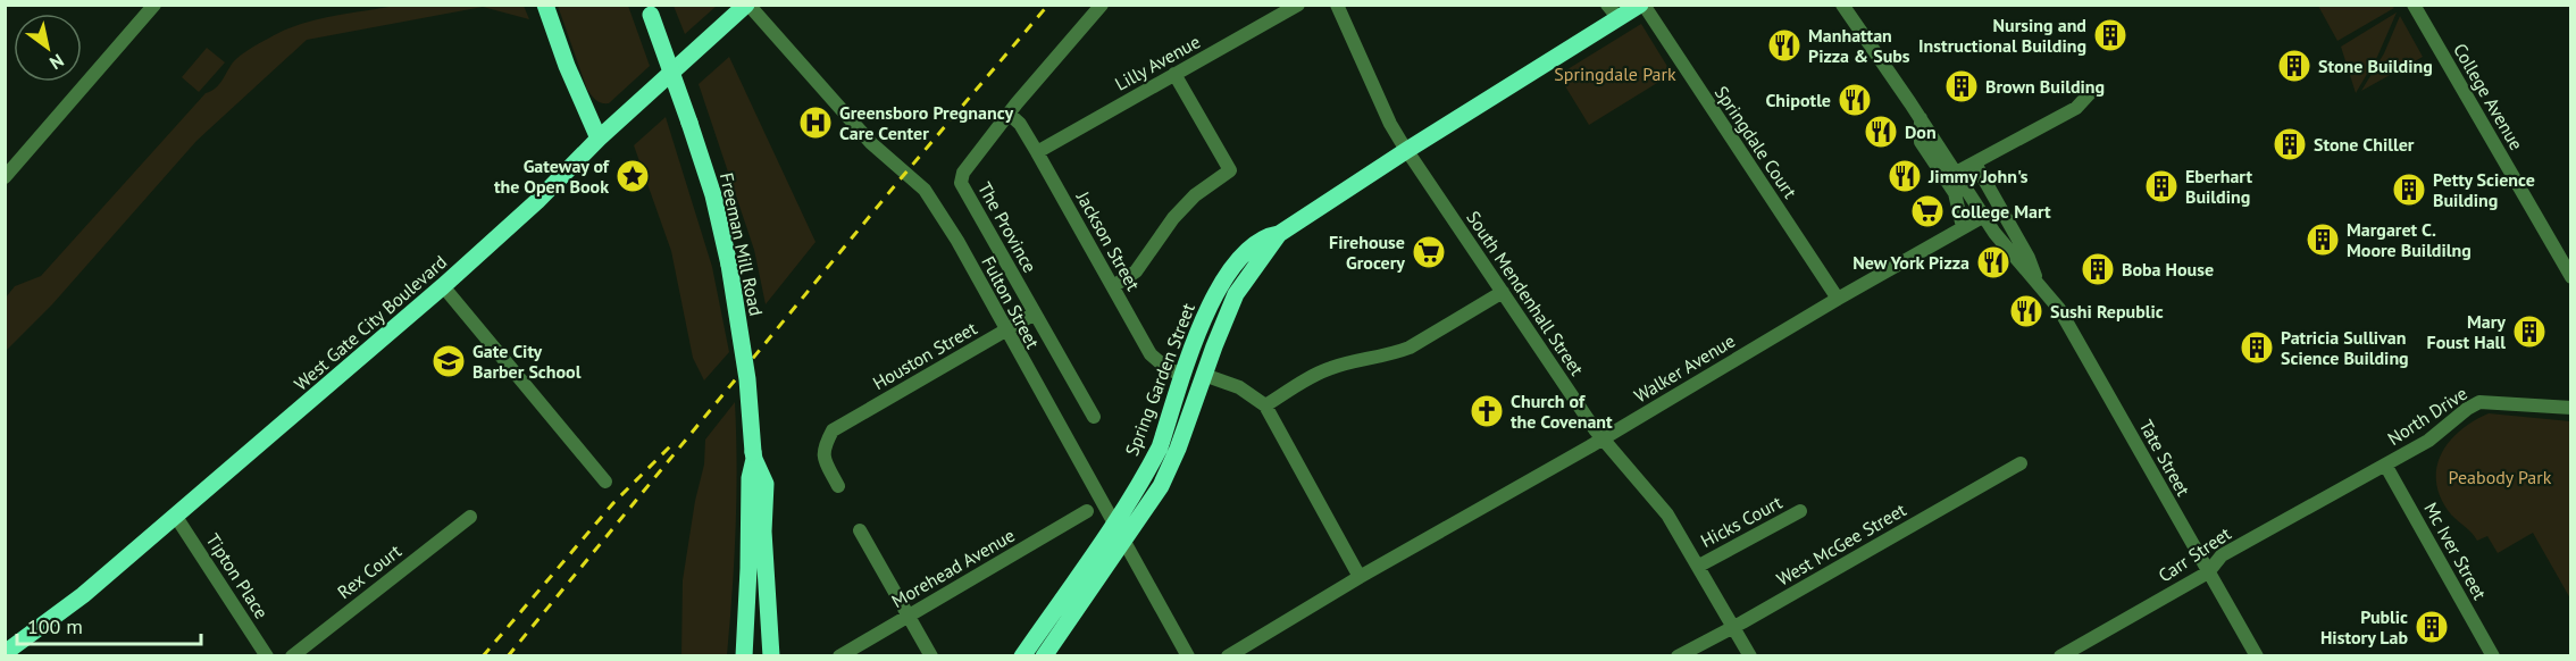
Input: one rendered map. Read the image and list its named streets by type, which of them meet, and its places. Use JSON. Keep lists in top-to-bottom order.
{
  "streets": {
    "main road": ["Freeman Mill Road", "West Gate City Boulevard", "Spring Garden Street"],
    "street": [
      "Lilly Avenue",
      "College Avenue",
      "Springdale Court",
      "The Province",
      "Jackson Street",
      "South Mendenhall Street",
      "Fulton Street",
      "Houston Street",
      "Walker Avenue",
      "North Drive",
      "Tate Street",
      "Hicks Court",
      "West McGee Street",
      "Mc Iver Street",
      "Carr Street",
      "Morehead Avenue",
      "Rex Court",
      "Tipton Place"
    ]
  },
  "crossings": [
    ["Lilly Avenue", "Jackson Street"],
    ["Springdale Court", "Walker Avenue"],
    ["Springdale Court", "Spring Garden Street"],
    ["The Province", "Jackson Street"],
    ["The Province", "Houston Street"],
    ["Jackson Street", "Spring Garden Street"],
    ["South Mendenhall Street", "Walker Avenue"],
    ["South Mendenhall Street", "Spring Garden Street"],
    ["South Mendenhall Street", "Hicks Court"],
    ["South Mendenhall Street", "West McGee Street"],
    ["Fulton Street", "West Gate City Boulevard"],
    ["Fulton Street", "Houston Street"],
    ["Fulton Street", "Spring Garden Street"],
    ["West Gate City Boulevard", "Tipton Place"],
    ["Walker Avenue", "Tate Street"],
    ["North Drive", "Mc Iver Street"],
    ["North Drive", "Carr Street"],
    ["Tate Street", "Carr Street"],
    ["Mc Iver Street", "Carr Street"]
  ],
  "parks": ["Springdale Park", "Peabody Park"],
  "places": {
    "building": [
      "Nursing and Instructional Building",
      "Stone Building",
      "Brown Building",
      "Stone Chiller",
      "Eberhart Building",
      "Petty Science Building",
      "Margaret C. Moore Buildilng",
      "Boba House",
      "Mary Foust Hall",
      "Patricia Sullivan Science Building",
      "Public History Lab"
    ],
    "restaurant": [
      "Manhattan Pizza & Subs",
      "Chipotle",
      "Don",
      "Jimmy John's",
      "New York Pizza",
      "Sushi Republic"
    ],
    "hospital": ["Greensboro Pregnancy Care Center"],
    "place": ["Gateway of the Open Book"],
    "supermarket": ["College Mart", "Firehouse Grocery"],
    "school or university": ["Gate City Barber School"],
    "church": ["Church of the Covenant"]
  },
  "scale_bar": "100 m",
  "north": "bottom right"
}
